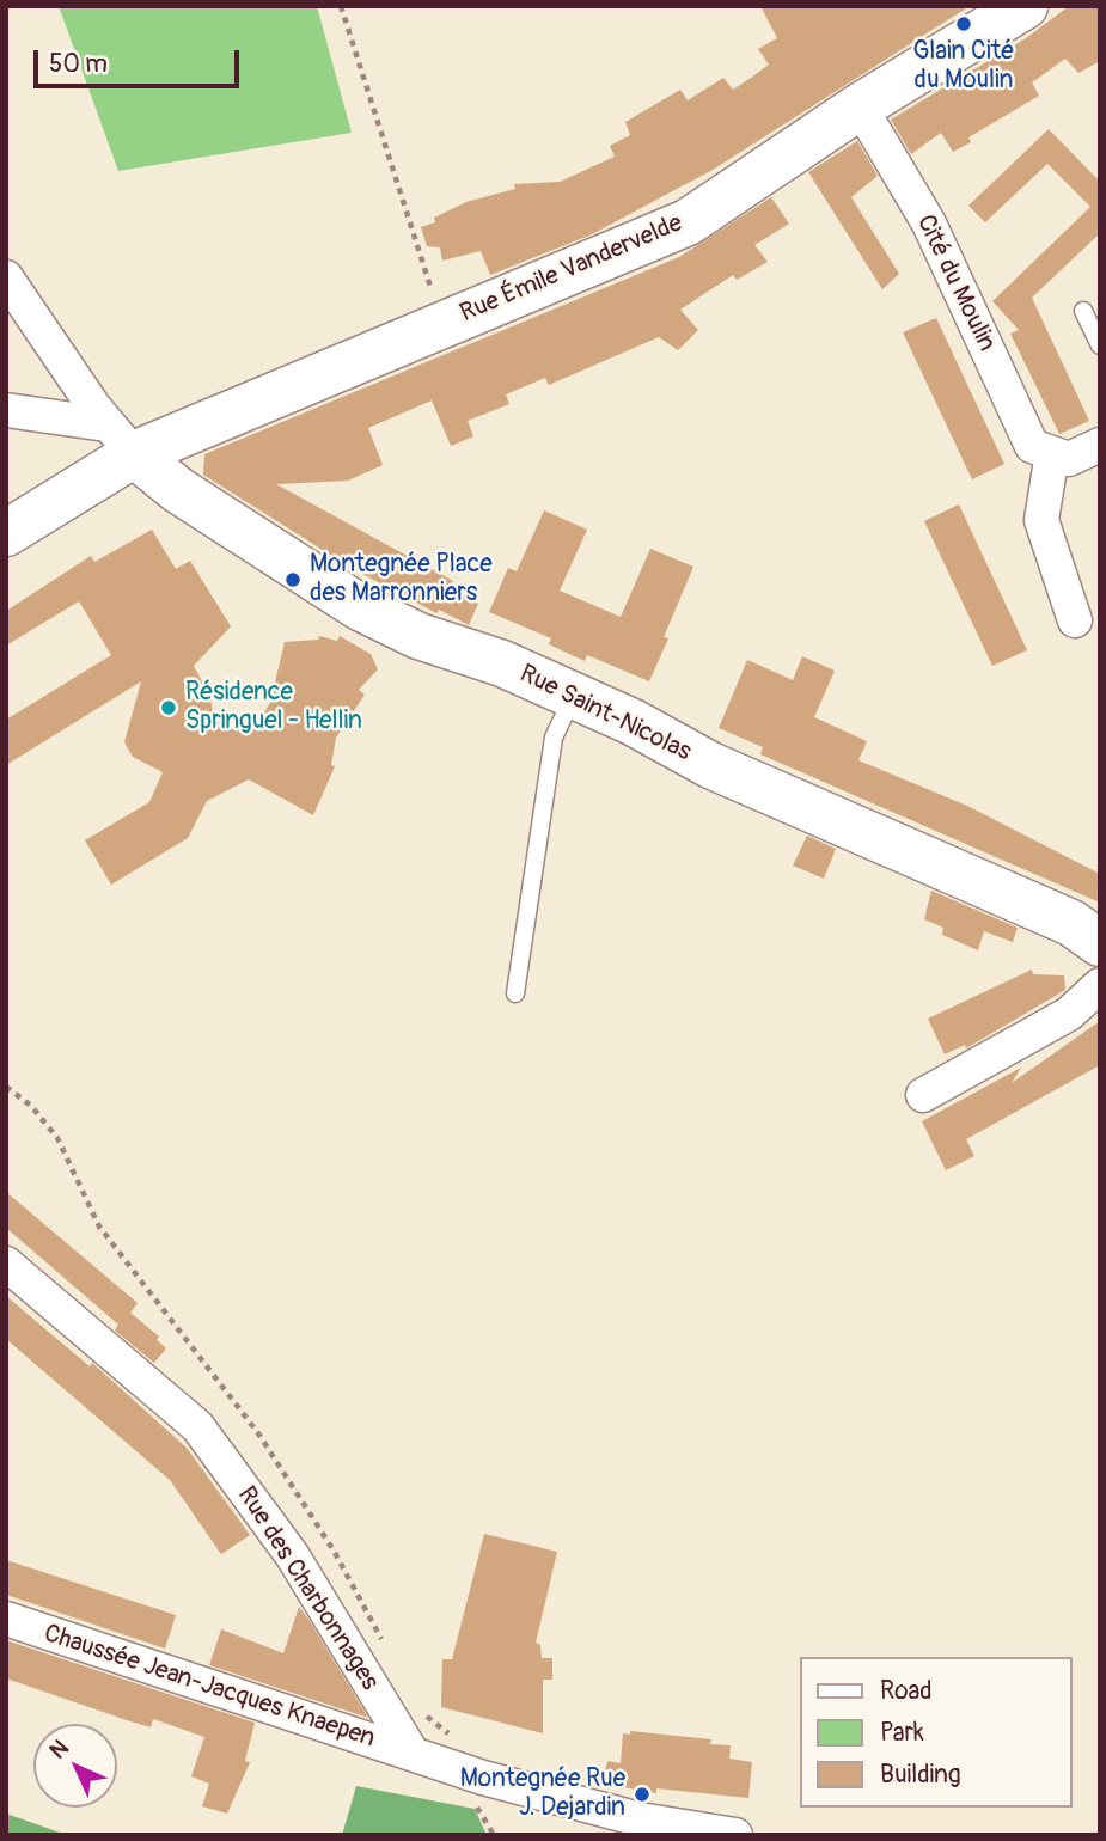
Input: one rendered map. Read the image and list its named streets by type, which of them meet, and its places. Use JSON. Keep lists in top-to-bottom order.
{
  "streets": {
    "main road": ["Rue Émile Vandervelde", "Rue Saint-Nicolas"],
    "street": ["Cité du Moulin", "Rue des Charbonnages", "Chaussée Jean-Jacques Knaepen"]
  },
  "crossings": [
    ["Rue Émile Vandervelde", "Cité du Moulin"],
    ["Rue Émile Vandervelde", "Rue Saint-Nicolas"],
    ["Rue des Charbonnages", "Chaussée Jean-Jacques Knaepen"]
  ],
  "places": [
    "Glain Cité du Moulin",
    "Montegnée Place des Marronniers",
    "Résidence Springuel - Hellin",
    "Montegnée Rue J. Dejardin"
  ],
  "legend": ["Road", "Park", "Building"],
  "scale_bar": "50 m",
  "north": "top left"
}
